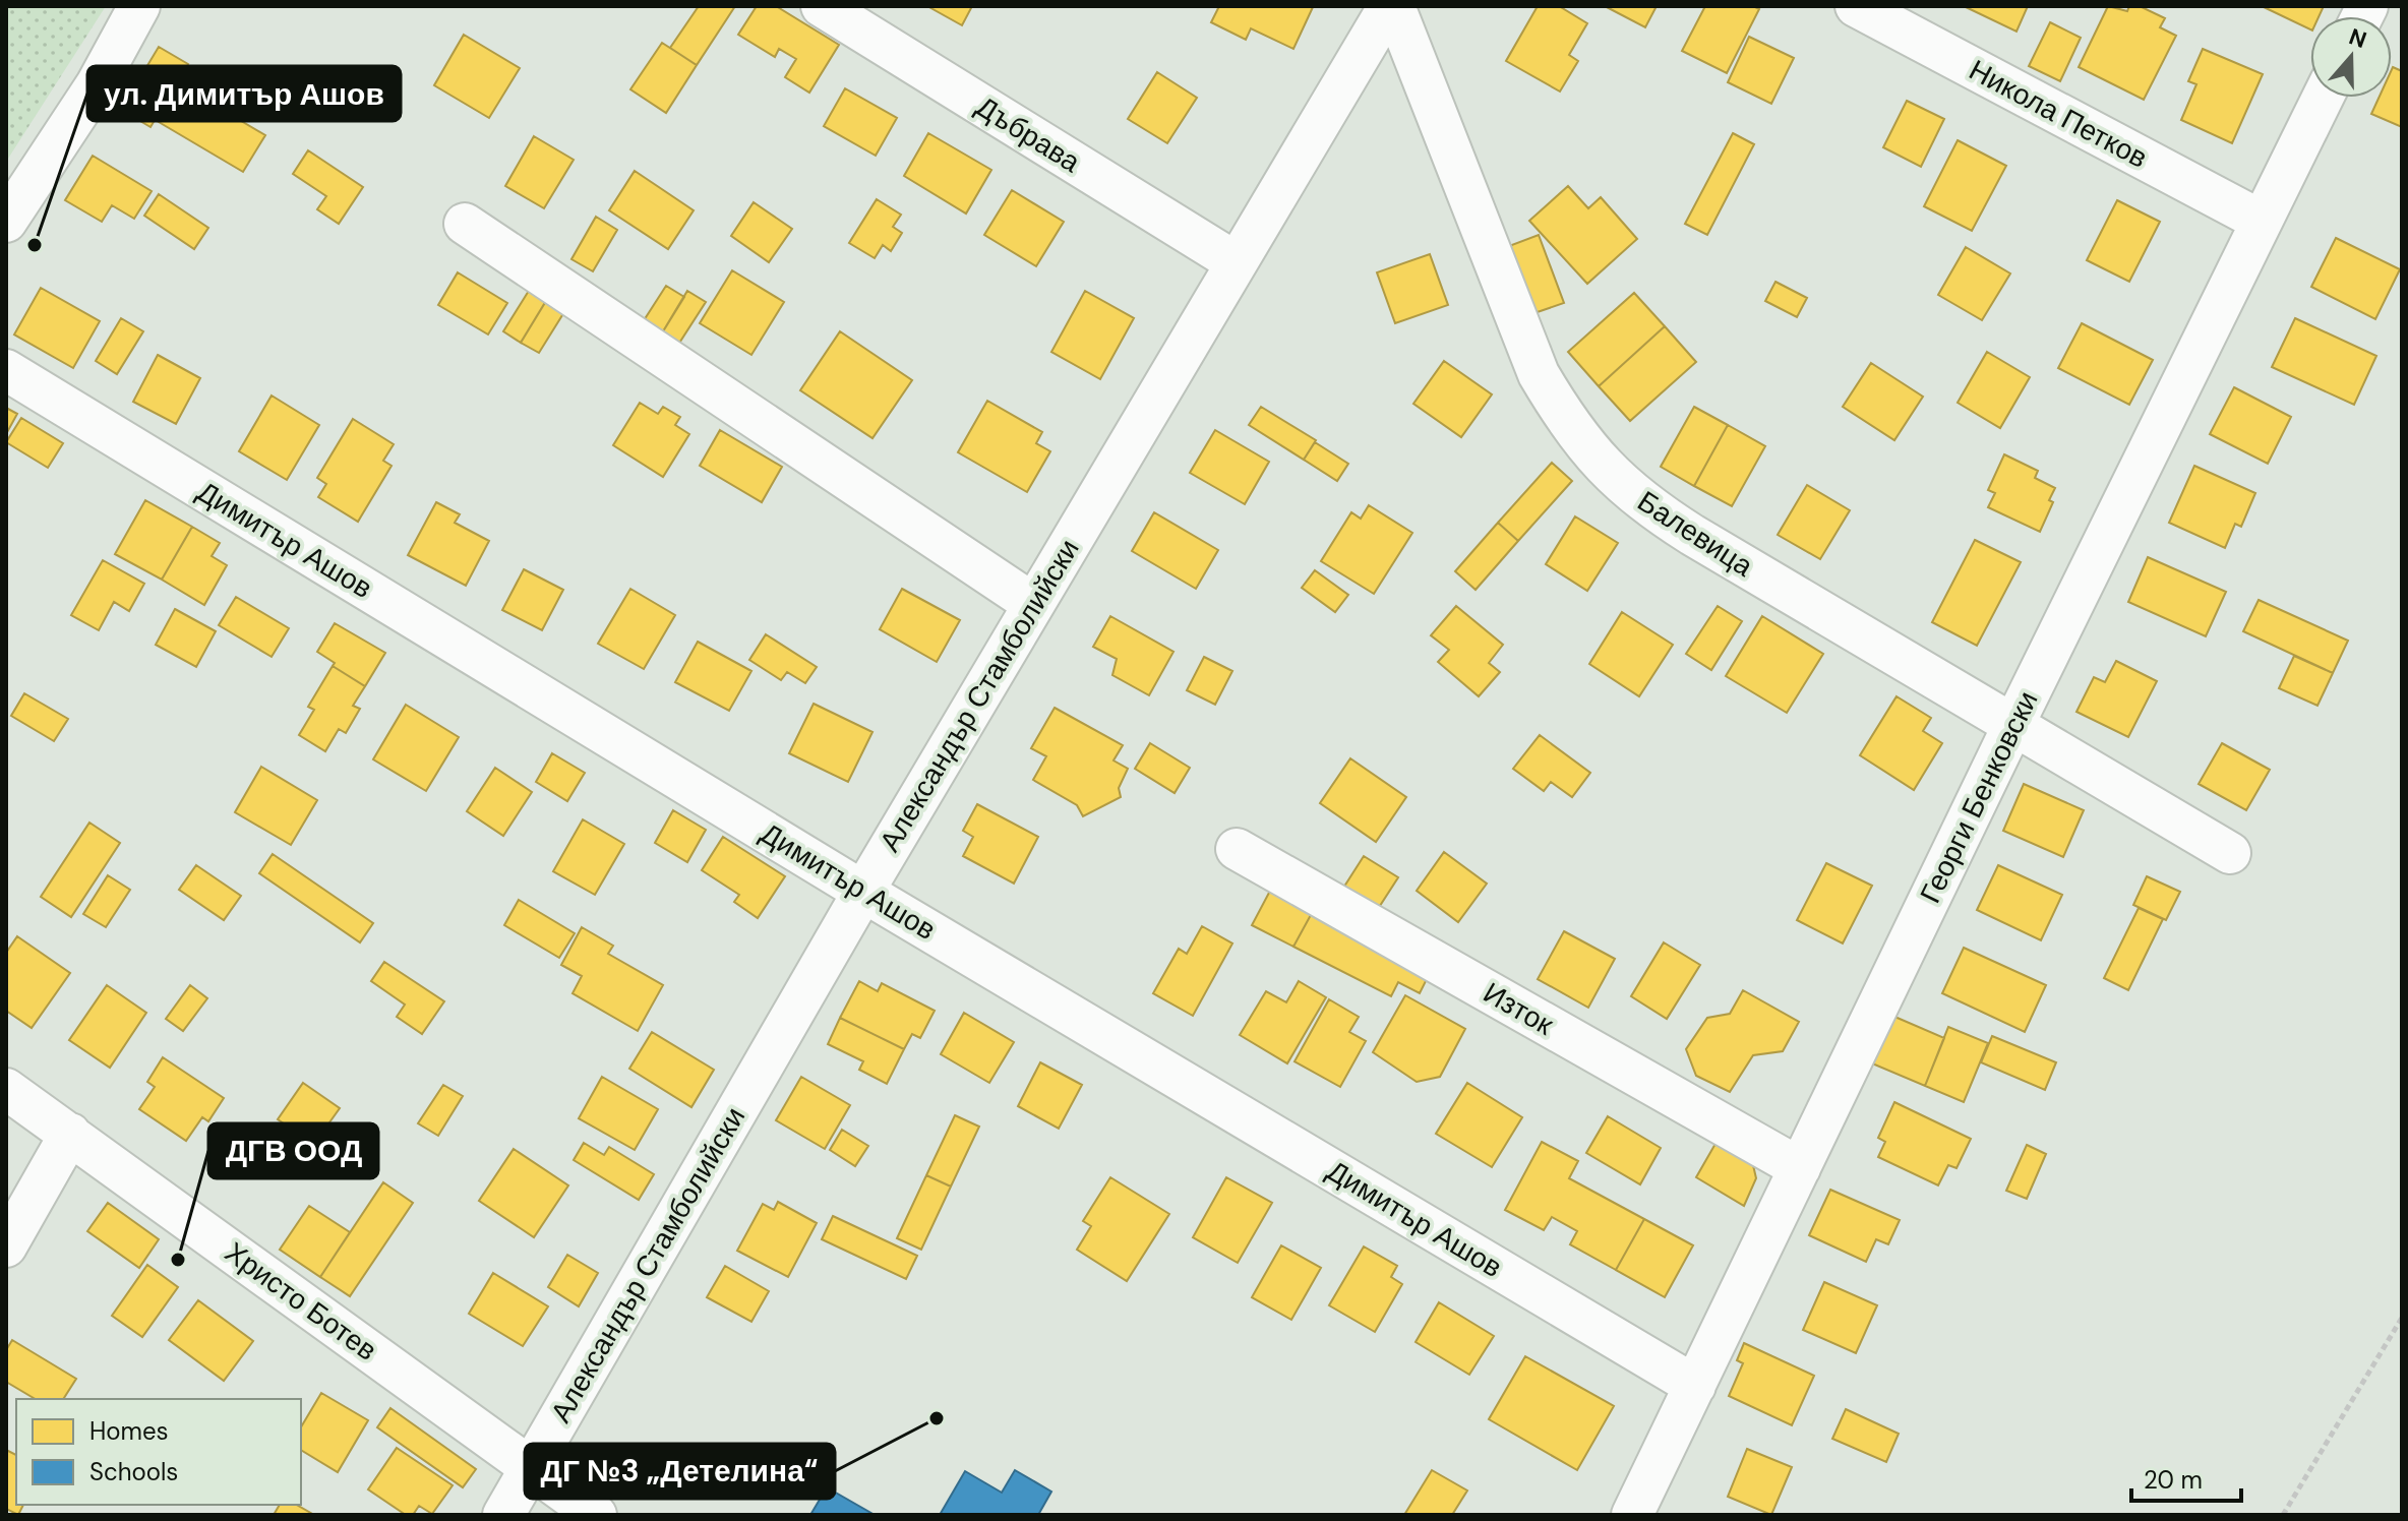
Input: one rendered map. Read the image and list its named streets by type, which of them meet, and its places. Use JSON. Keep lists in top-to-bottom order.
{
  "streets": {
    "street": [
      "Никола Петков",
      "Дъбрава",
      "Балевица",
      "Димитър Ашов",
      "Александър Стамболийски",
      "Георги Бенковски",
      "Изток",
      "Христо Ботев"
    ]
  },
  "crossings": [
    ["Никола Петков", "Георги Бенковски"],
    ["Дъбрава", "Александър Стамболийски"],
    ["Балевица", "Александър Стамболийски"],
    ["Балевица", "Георги Бенковски"],
    ["Димитър Ашов", "Александър Стамболийски"],
    ["Димитър Ашов", "Георги Бенковски"],
    ["Александър Стамболийски", "Христо Ботев"],
    ["Георги Бенковски", "Изток"]
  ],
  "places": ["ул. Димитър Ашов", "ДГВ ООД", "ДГ №3 „Детелина“"],
  "legend": ["Homes", "Schools"],
  "scale_bar": "20 m",
  "north": "top"
}
